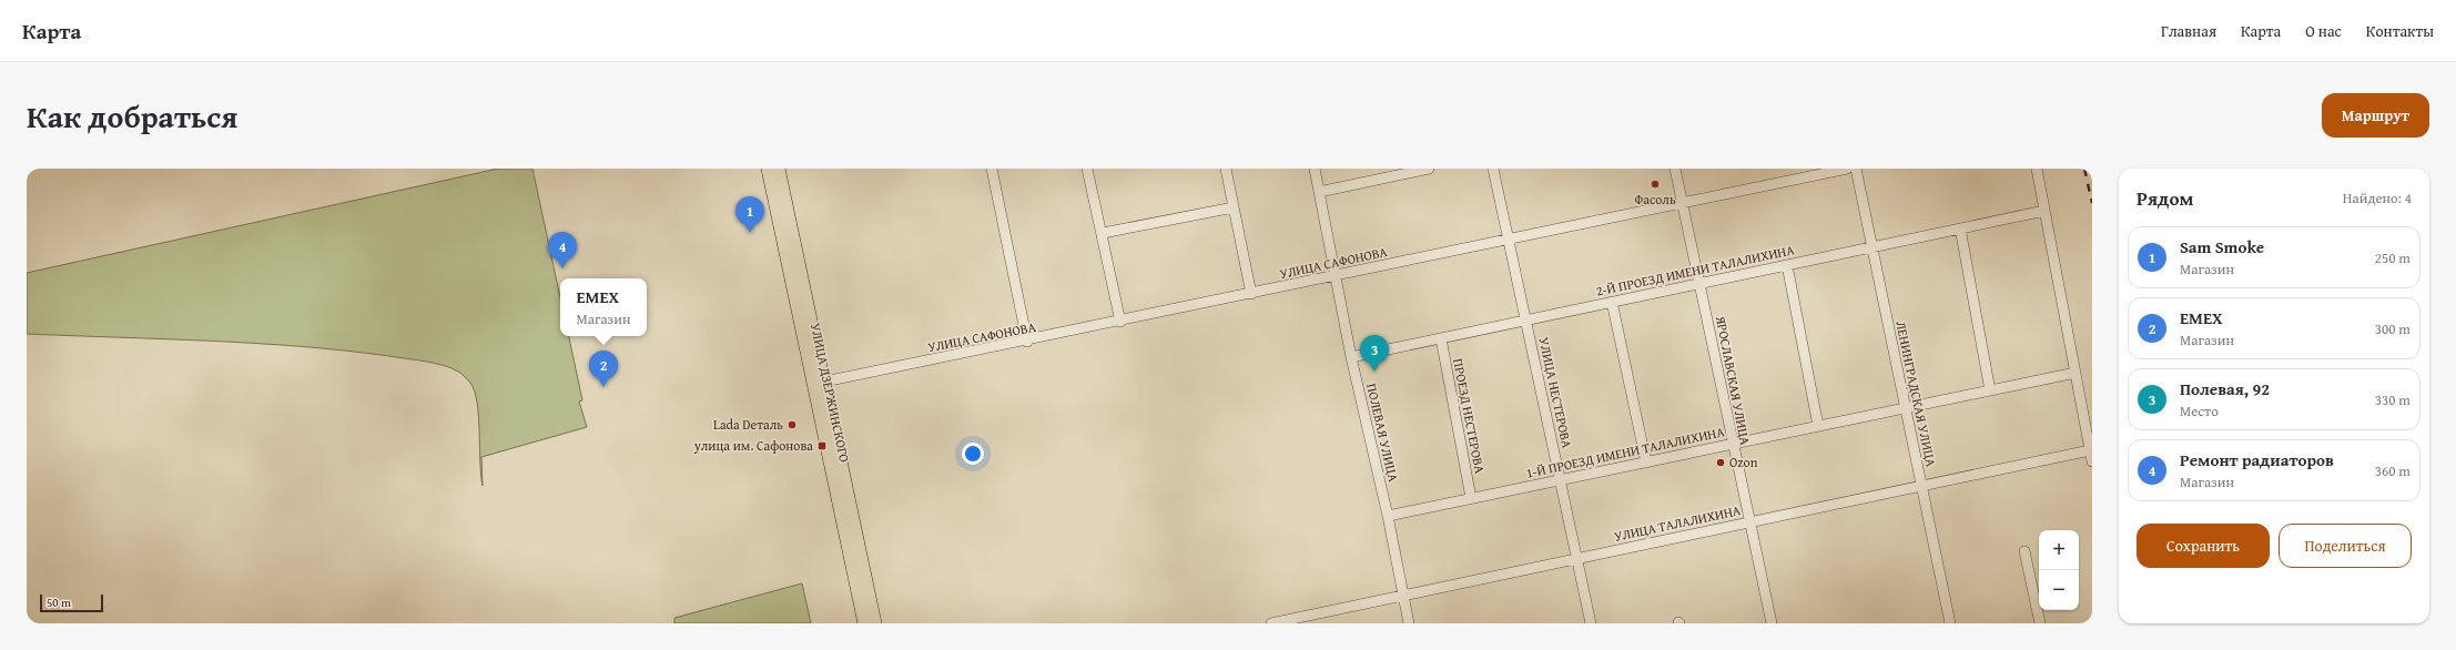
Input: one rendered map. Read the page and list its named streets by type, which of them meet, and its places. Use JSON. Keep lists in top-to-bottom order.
{
  "streets": {
    "main road": ["УЛИЦА ДЗЕРЖИНСКОГО"],
    "street": [
      "УЛИЦА САФОНОВА",
      "2-Й ПРОЕЗД ИМЕНИ ТАЛАЛИХИНА",
      "ЯРОСЛАВСКАЯ УЛИЦА",
      "УЛИЦА НЕСТЕРОВА",
      "ЛЕНИНГРАДСКАЯ УЛИЦА",
      "ПРОЕЗД НЕСТЕРОВА",
      "ПОЛЕВАЯ УЛИЦА",
      "1-Й ПРОЕЗД ИМЕНИ ТАЛАЛИХИНА",
      "УЛИЦА ТАЛАЛИХИНА"
    ]
  },
  "crossings": [
    ["УЛИЦА САФОНОВА", "ЯРОСЛАВСКАЯ УЛИЦА"],
    ["УЛИЦА САФОНОВА", "УЛИЦА ДЗЕРЖИНСКОГО"],
    ["УЛИЦА САФОНОВА", "УЛИЦА НЕСТЕРОВА"],
    ["УЛИЦА САФОНОВА", "ПОЛЕВАЯ УЛИЦА"],
    ["2-Й ПРОЕЗД ИМЕНИ ТАЛАЛИХИНА", "ЯРОСЛАВСКАЯ УЛИЦА"],
    ["2-Й ПРОЕЗД ИМЕНИ ТАЛАЛИХИНА", "УЛИЦА НЕСТЕРОВА"],
    ["2-Й ПРОЕЗД ИМЕНИ ТАЛАЛИХИНА", "ЛЕНИНГРАДСКАЯ УЛИЦА"],
    ["2-Й ПРОЕЗД ИМЕНИ ТАЛАЛИХИНА", "ПРОЕЗД НЕСТЕРОВА"],
    ["2-Й ПРОЕЗД ИМЕНИ ТАЛАЛИХИНА", "ПОЛЕВАЯ УЛИЦА"],
    ["ЯРОСЛАВСКАЯ УЛИЦА", "1-Й ПРОЕЗД ИМЕНИ ТАЛАЛИХИНА"],
    ["ЯРОСЛАВСКАЯ УЛИЦА", "УЛИЦА ТАЛАЛИХИНА"],
    ["УЛИЦА НЕСТЕРОВА", "1-Й ПРОЕЗД ИМЕНИ ТАЛАЛИХИНА"],
    ["УЛИЦА НЕСТЕРОВА", "УЛИЦА ТАЛАЛИХИНА"],
    ["ЛЕНИНГРАДСКАЯ УЛИЦА", "1-Й ПРОЕЗД ИМЕНИ ТАЛАЛИХИНА"],
    ["ЛЕНИНГРАДСКАЯ УЛИЦА", "УЛИЦА ТАЛАЛИХИНА"],
    ["ПРОЕЗД НЕСТЕРОВА", "1-Й ПРОЕЗД ИМЕНИ ТАЛАЛИХИНА"],
    ["ПОЛЕВАЯ УЛИЦА", "1-Й ПРОЕЗД ИМЕНИ ТАЛАЛИХИНА"],
    ["ПОЛЕВАЯ УЛИЦА", "УЛИЦА ТАЛАЛИХИНА"]
  ],
  "places": {
    "other": ["Фасоль", "Lada Dеталь", "Ozon"],
    "transit": ["улица им. Сафонова"]
  },
  "scale_bar": "50 m",
  "page": {
    "header": "Карта",
    "nav": [
      "Главная",
      "Карта",
      "О нас",
      "Контакты"
    ],
    "title": "Как добраться",
    "buttons": [
      "Маршрут",
      ["Сохранить", "Поделиться"]
    ],
    "heading": ["Рядом", "Найдено: 4"],
    "pins": [
      "1",
      "4",
      "3",
      "2"
    ],
    "list": [
      {
        "mark": "1",
        "name": "Sam Smoke",
        "note": "Магазин",
        "value": "250 m"
      },
      {
        "mark": "2",
        "name": "EMEX",
        "note": "Магазин",
        "value": "300 m"
      },
      {
        "mark": "3",
        "name": "Полевая, 92",
        "note": "Место",
        "value": "330 m"
      },
      {
        "mark": "4",
        "name": "Ремонт радиаторов",
        "note": "Магазин",
        "value": "360 m"
      }
    ],
    "popup": ["EMEX", "Магазин"],
    "map_buttons": ["+", "−"],
    "scale": "50 m"
  }
}
